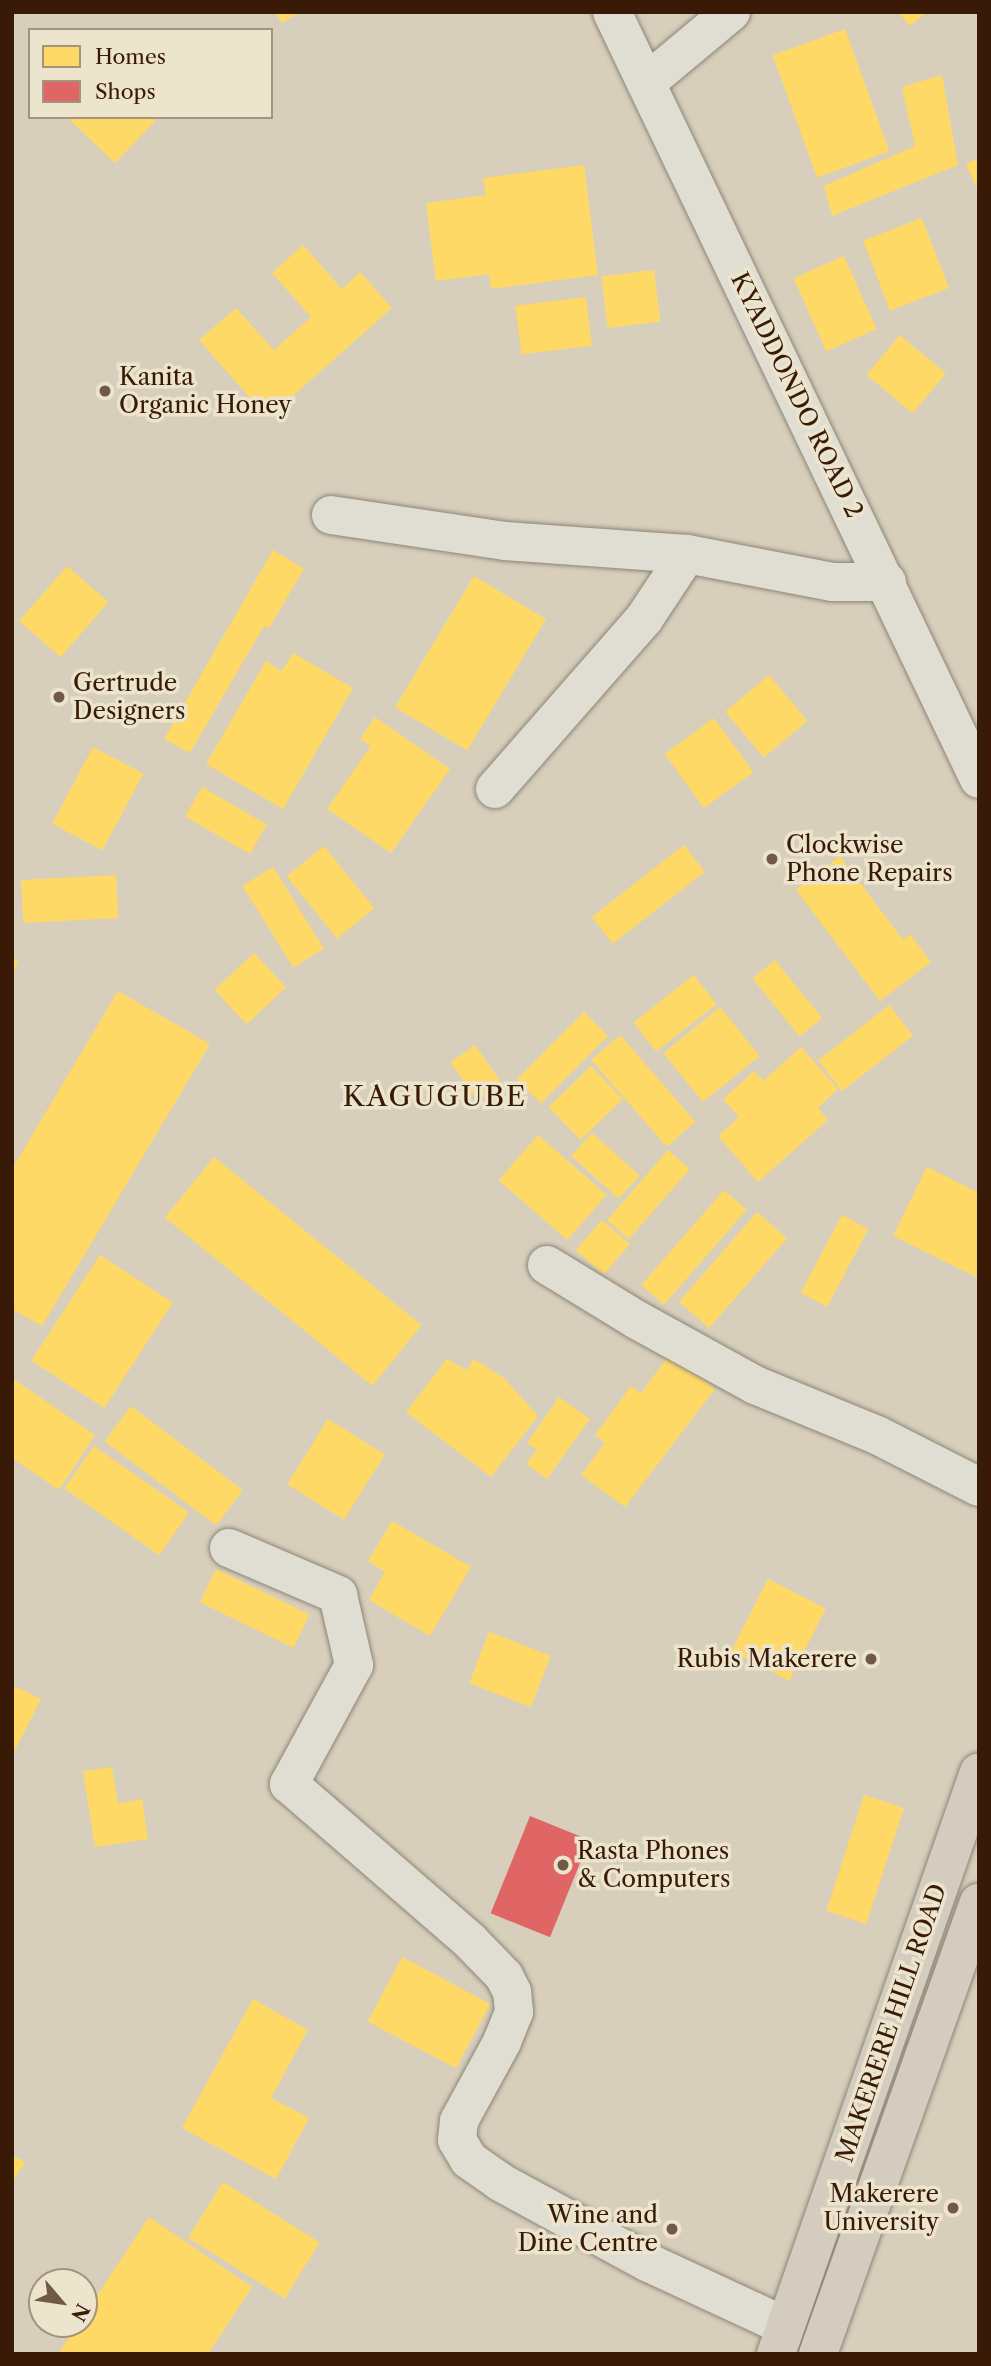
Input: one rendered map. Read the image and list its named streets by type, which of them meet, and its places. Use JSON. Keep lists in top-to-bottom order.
{
  "streets": {
    "main road": ["MAKERERE HILL ROAD"],
    "street": ["KYADDONDO ROAD 2"]
  },
  "districts": ["KAGUGUBE"],
  "places": [
    "Kanita Organic Honey",
    "Gertrude Designers",
    "Clockwise Phone Repairs",
    "Rubis Makerere",
    "Rasta Phones & Computers",
    "Makerere University",
    "Wine and Dine Centre"
  ],
  "legend": ["Homes", "Shops"],
  "north": "bottom right"
}
